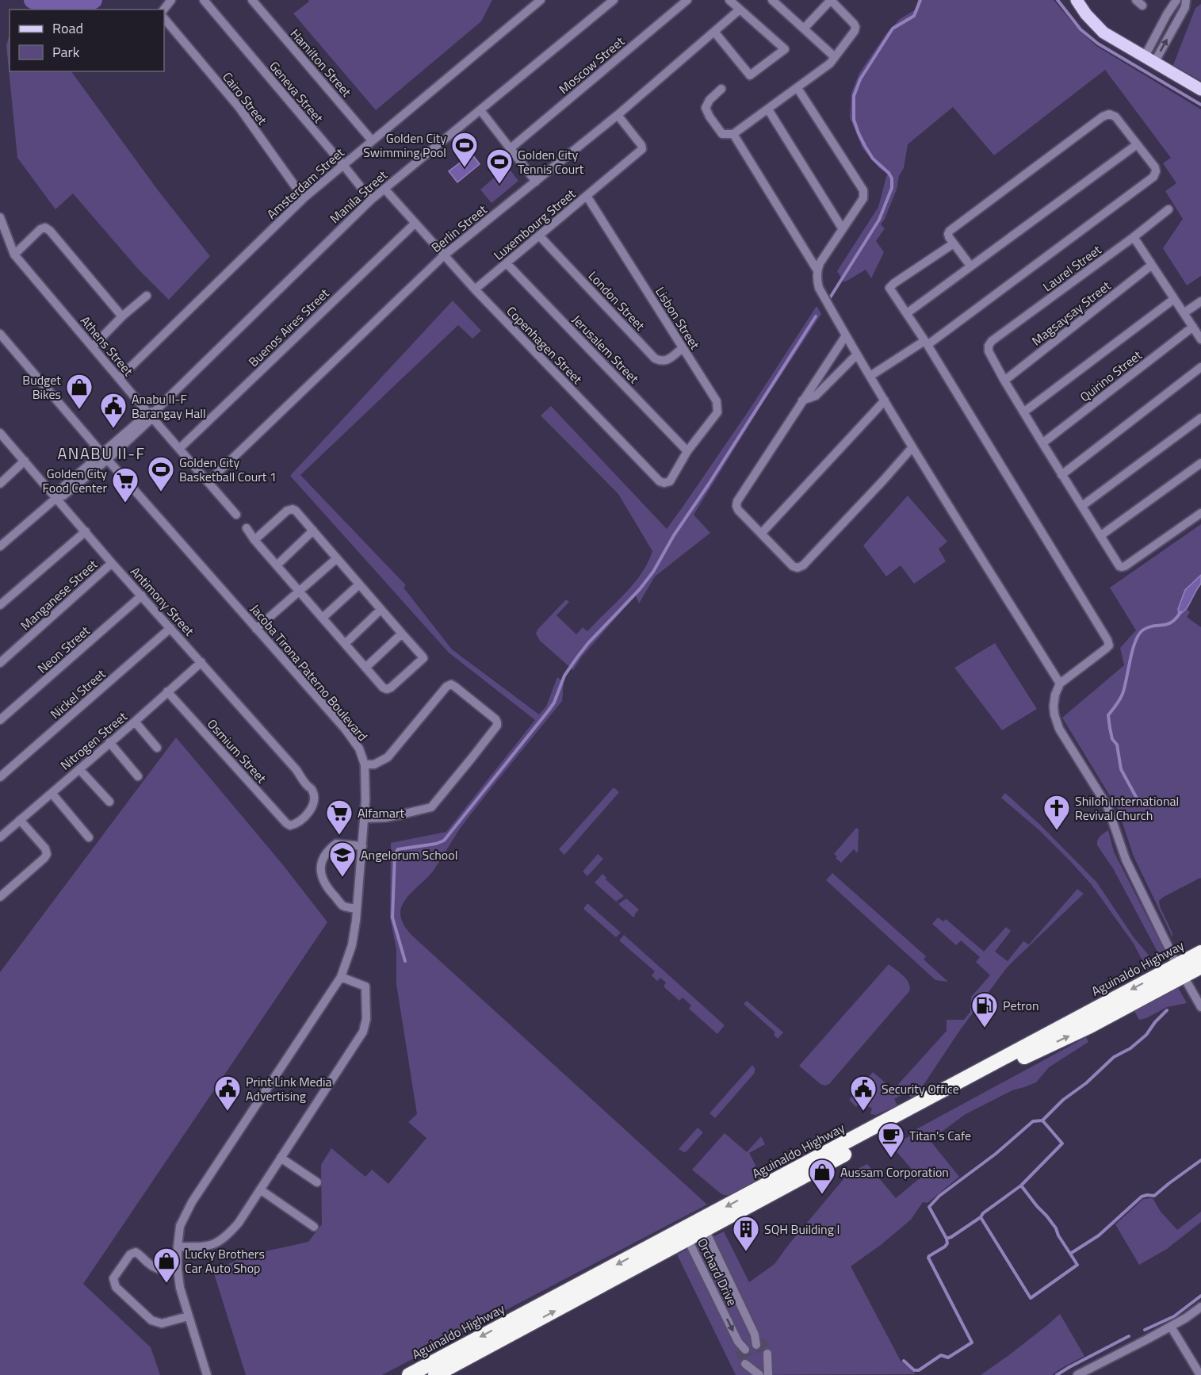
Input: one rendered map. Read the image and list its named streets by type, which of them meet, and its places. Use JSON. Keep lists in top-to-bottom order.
{
  "streets": {
    "highway": ["Aguinaldo Highway"],
    "street": [
      "Hamilton Street",
      "Moscow Street",
      "Geneva Street",
      "Cairo Street",
      "Amsterdam Street",
      "Manila Street",
      "Luxembourg Street",
      "Berlin Street",
      "Laurel Street",
      "London Street",
      "Magsaysay Street",
      "Lisbon Street",
      "Buenos Aires Street",
      "Copenhagen Street",
      "Athens Street",
      "Jerusalem Street",
      "Quirino Street",
      "Manganese Street",
      "Antimony Street",
      "Neon Street",
      "Jacoba Tirona Paterno Boulevard",
      "Nickel Street",
      "Nitrogen Street",
      "Osmium Street",
      "Orchard Drive"
    ]
  },
  "crossings": [
    ["Hamilton Street", "Amsterdam Street"],
    ["Geneva Street", "Amsterdam Street"],
    ["Geneva Street", "Manila Street"],
    ["Cairo Street", "Amsterdam Street"],
    ["Amsterdam Street", "Athens Street"],
    ["Manila Street", "Copenhagen Street"],
    ["Manila Street", "Athens Street"],
    ["Manila Street", "Antimony Street"],
    ["Manila Street", "Jacoba Tirona Paterno Boulevard"],
    ["Luxembourg Street", "Berlin Street"],
    ["Luxembourg Street", "London Street"],
    ["Luxembourg Street", "Lisbon Street"],
    ["Luxembourg Street", "Copenhagen Street"],
    ["Luxembourg Street", "Jerusalem Street"],
    ["Berlin Street", "Copenhagen Street"],
    ["Berlin Street", "Athens Street"],
    ["Laurel Street", "Magsaysay Street"],
    ["London Street", "Lisbon Street"],
    ["Lisbon Street", "Copenhagen Street"],
    ["Lisbon Street", "Jerusalem Street"],
    ["Buenos Aires Street", "Copenhagen Street"],
    ["Buenos Aires Street", "Athens Street"],
    ["Copenhagen Street", "Jerusalem Street"],
    ["Manganese Street", "Antimony Street"],
    ["Antimony Street", "Neon Street"],
    ["Antimony Street", "Nickel Street"],
    ["Antimony Street", "Nitrogen Street"],
    ["Antimony Street", "Osmium Street"],
    ["Nitrogen Street", "Osmium Street"],
    ["Aguinaldo Highway", "Orchard Drive"]
  ],
  "districts": ["ANABU II-F"],
  "places": {
    "sports": ["Golden City Swimming Pool", "Golden City Tennis Court", "Golden City Basketball Court 1"],
    "shop": ["Budget Bikes", "Aussam Corporation", "Lucky Brothers Car Auto Shop"],
    "public building": ["Anabu II-F Barangay Hall", "Print Link Media Advertising", "Security Office"],
    "supermarket": ["Golden City Food Center", "Alfamart"],
    "church": ["Shiloh International Revival Church"],
    "school or university": ["Angelorum School"],
    "fuel station": ["Petron"],
    "cafe": ["Titan's Cafe"],
    "building": ["SQH Building I"]
  },
  "legend": ["Road", "Park"]
}
